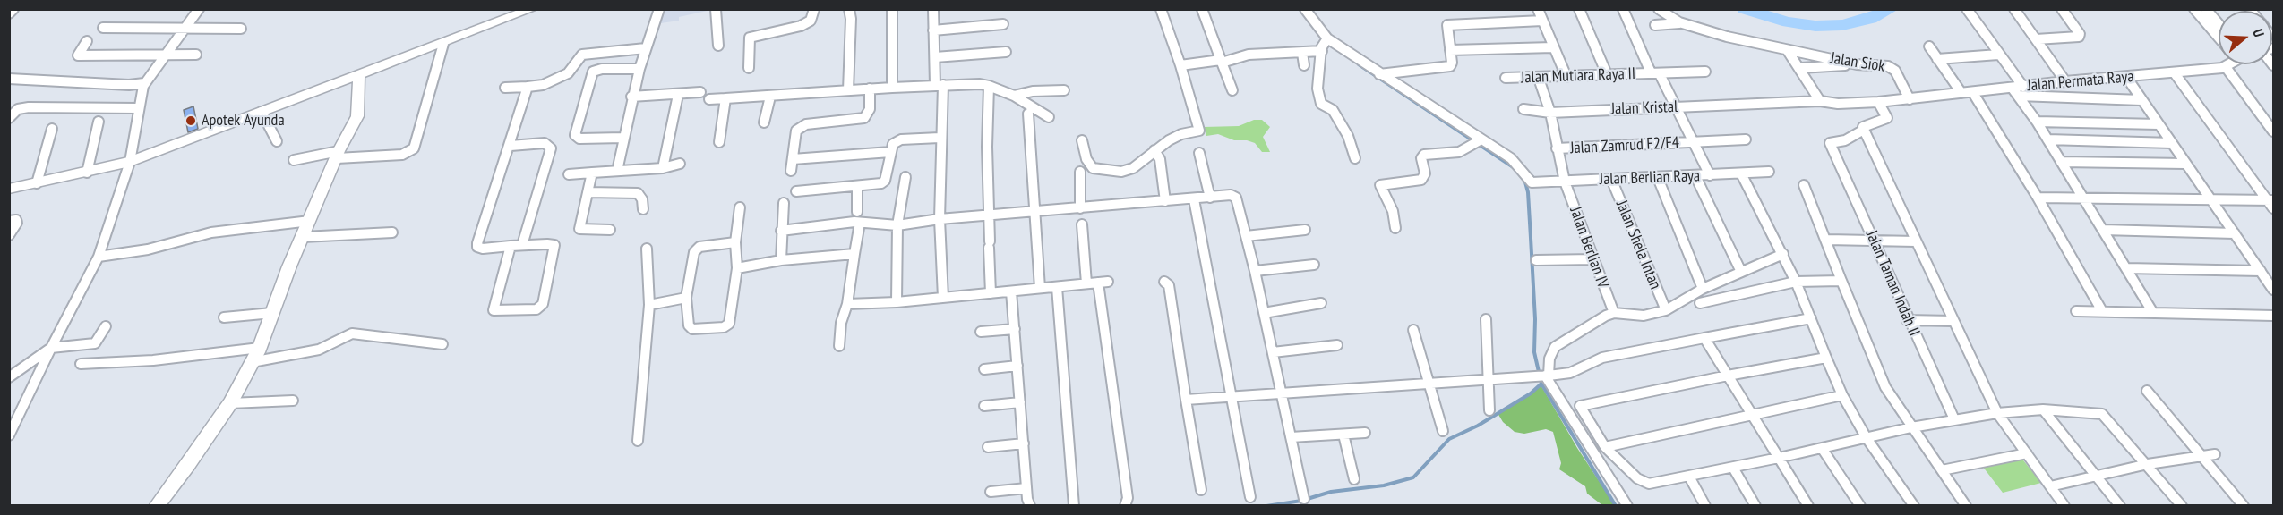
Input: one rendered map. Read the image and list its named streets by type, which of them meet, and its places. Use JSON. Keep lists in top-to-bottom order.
{
  "streets": {
    "street": [
      "Jalan Siok",
      "Jalan Mutiara Raya II",
      "Jalan Permata Raya",
      "Jalan Kristal",
      "Jalan Zamrud F2/F4",
      "Jalan Berlian Raya",
      "Jalan Shela Intan",
      "Jalan Berlian IV",
      "Jalan Taman Indah II"
    ]
  },
  "crossings": [
    ["Jalan Siok", "Jalan Permata Raya"],
    ["Jalan Mutiara Raya II", "Jalan Berlian IV"],
    ["Jalan Permata Raya", "Jalan Kristal"],
    ["Jalan Kristal", "Jalan Berlian IV"],
    ["Jalan Zamrud F2/F4", "Jalan Berlian IV"],
    ["Jalan Berlian Raya", "Jalan Shela Intan"],
    ["Jalan Berlian Raya", "Jalan Berlian IV"]
  ],
  "places": ["Apotek Ayunda"],
  "north": "right"
}
